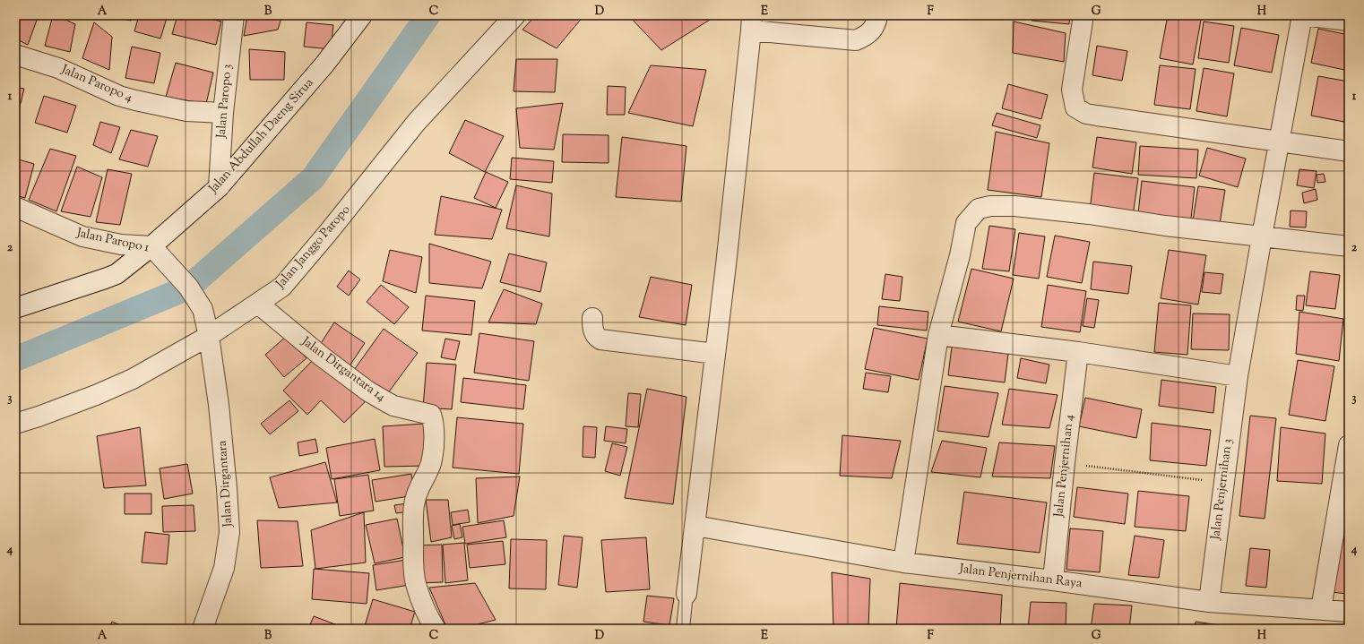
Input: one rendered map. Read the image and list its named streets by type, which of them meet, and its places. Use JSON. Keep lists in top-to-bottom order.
{
  "streets": {
    "street": [
      "Jalan Paropo 4",
      "Jalan Paropo 3",
      "Jalan Abdullah Daeng Sirua",
      "Jalan Paropo 1",
      "Jalan Janggo Paropo",
      "Jalan Dirgantara 14",
      "Jalan Penjernihan 4",
      "Jalan Dirgantara",
      "Jalan Penjernihan 3",
      "Jalan Penjernihan Raya"
    ]
  },
  "crossings": [
    ["Jalan Paropo 4", "Jalan Paropo 3"],
    ["Jalan Paropo 3", "Jalan Abdullah Daeng Sirua"],
    ["Jalan Abdullah Daeng Sirua", "Jalan Paropo 1"],
    ["Jalan Paropo 1", "Jalan Janggo Paropo"],
    ["Jalan Paropo 1", "Jalan Dirgantara"],
    ["Jalan Janggo Paropo", "Jalan Dirgantara 14"],
    ["Jalan Janggo Paropo", "Jalan Dirgantara"],
    ["Jalan Penjernihan 4", "Jalan Penjernihan Raya"],
    ["Jalan Penjernihan 3", "Jalan Penjernihan Raya"]
  ],
  "grid": {
    "columns": [
      "A",
      "B",
      "C",
      "D",
      "E",
      "F",
      "G",
      "H"
    ],
    "rows": [
      "1",
      "2",
      "3",
      "4"
    ]
  }
}
